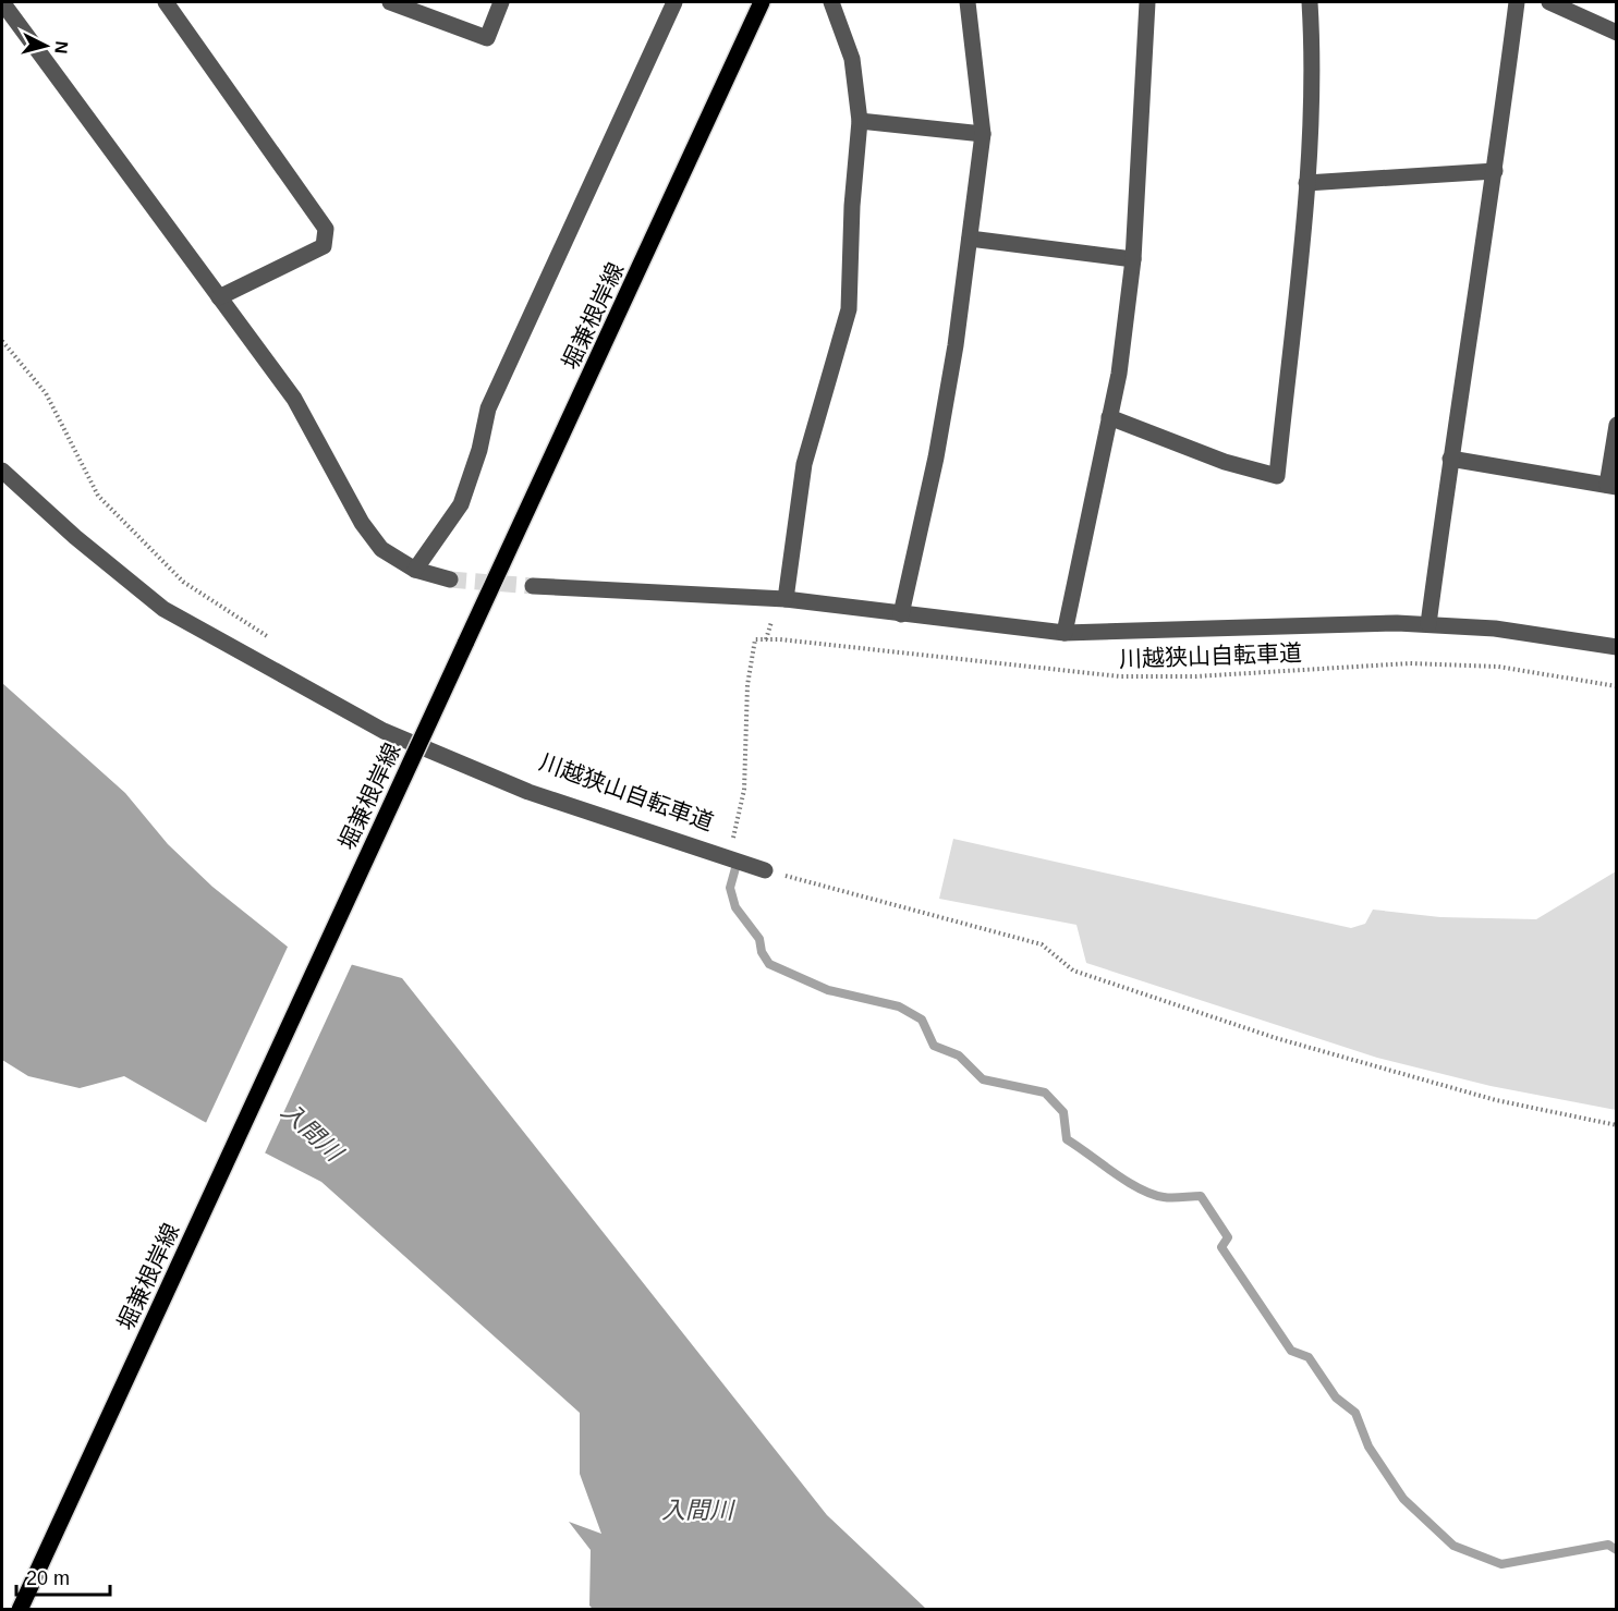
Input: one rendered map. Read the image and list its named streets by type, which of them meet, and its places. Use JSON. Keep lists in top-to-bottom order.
{
  "streets": {
    "main road": ["堀兼根岸線"],
    "path": ["川越狭山自転車道"]
  },
  "water": ["入間川"],
  "scale_bar": "20 m",
  "north": "right"
}
